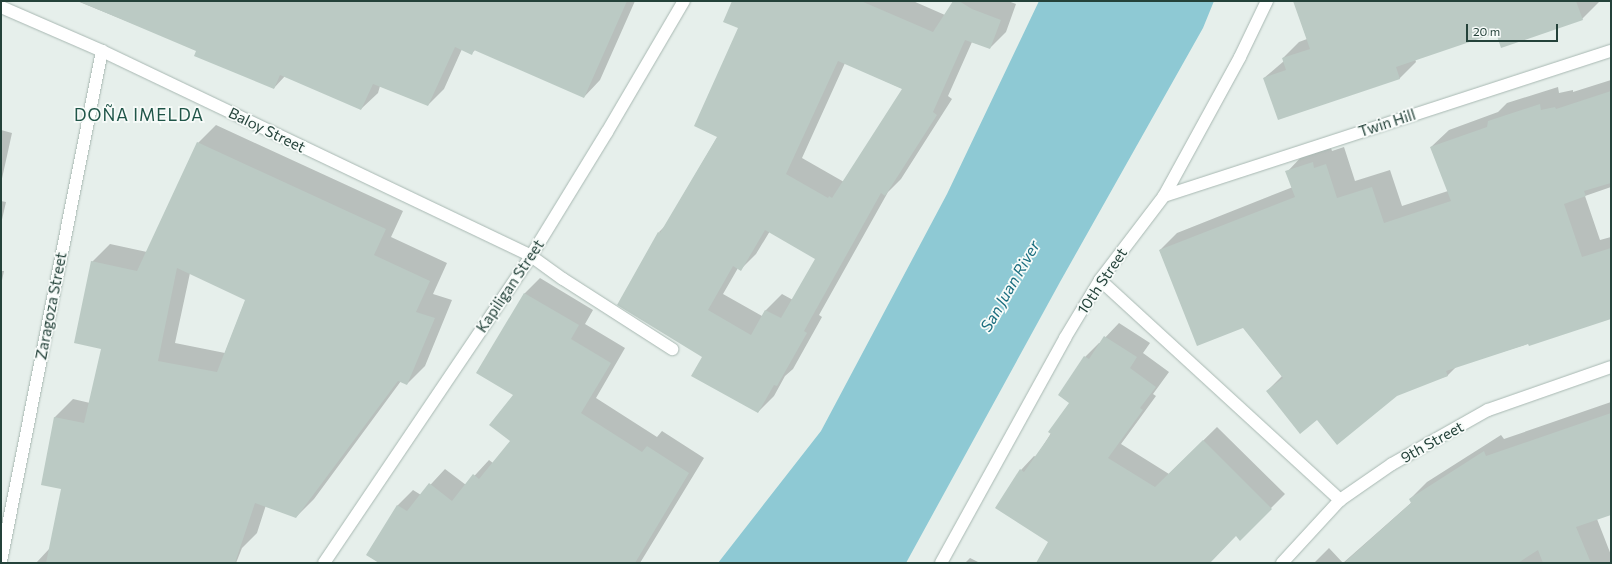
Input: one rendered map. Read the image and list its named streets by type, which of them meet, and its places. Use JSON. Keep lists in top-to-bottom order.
{
  "streets": {
    "street": [
      "Twin Hill",
      "Baloy Street",
      "10th Street",
      "Kapiligan Street",
      "Zaragoza Street",
      "9th Street"
    ]
  },
  "crossings": [
    ["Twin Hill", "10th Street"],
    ["Baloy Street", "Kapiligan Street"],
    ["Baloy Street", "Zaragoza Street"]
  ],
  "districts": ["DOÑA IMELDA"],
  "water": ["San Juan River"],
  "scale_bar": "20 m"
}
